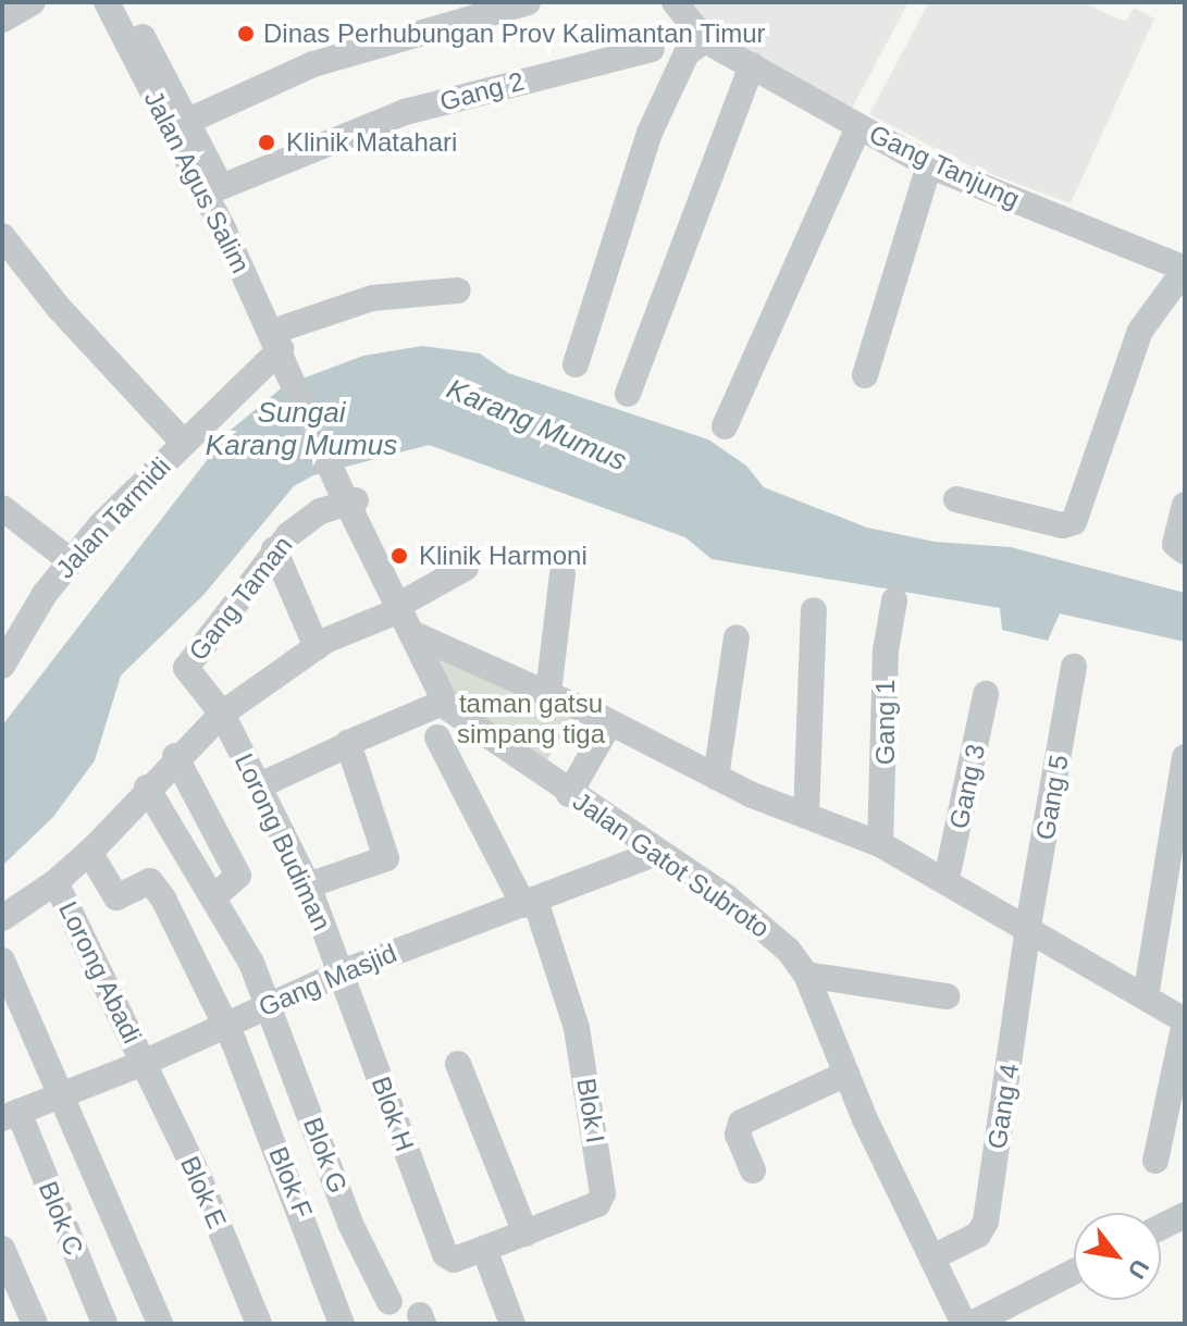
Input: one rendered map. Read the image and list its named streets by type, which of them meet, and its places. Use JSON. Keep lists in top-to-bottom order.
{
  "streets": {
    "street": [
      "Gang 2",
      "Gang Tanjung",
      "Jalan Agus Salim",
      "Jalan Tarmidi",
      "Gang Taman",
      "Gang 1",
      "Gang 3",
      "Gang 5",
      "Lorong Budiman",
      "Jalan Gatot Subroto",
      "Lorong Abadi",
      "Gang Masjid",
      "Gang 4",
      "Blok I",
      "Blok H",
      "Blok G",
      "Blok F",
      "Blok E",
      "Blok C"
    ]
  },
  "crossings": [
    ["Gang 2", "Jalan Agus Salim"],
    ["Jalan Agus Salim", "Jalan Tarmidi"],
    ["Jalan Agus Salim", "Gang Taman"],
    ["Jalan Agus Salim", "Jalan Gatot Subroto"],
    ["Gang Taman", "Lorong Budiman"],
    ["Gang Taman", "Jalan Gatot Subroto"],
    ["Gang 5", "Gang 4"],
    ["Lorong Budiman", "Gang Masjid"],
    ["Lorong Budiman", "Blok H"],
    ["Jalan Gatot Subroto", "Gang Masjid"],
    ["Jalan Gatot Subroto", "Gang 4"],
    ["Lorong Abadi", "Gang Masjid"],
    ["Lorong Abadi", "Blok E"],
    ["Gang Masjid", "Blok I"],
    ["Gang Masjid", "Blok H"],
    ["Gang Masjid", "Blok G"],
    ["Gang Masjid", "Blok F"],
    ["Gang Masjid", "Blok E"],
    ["Gang Masjid", "Blok C"],
    ["Blok I", "Blok H"]
  ],
  "water": ["Sungai Karang Mumus", "Karang Mumus"],
  "parks": ["taman gatsu simpang tiga"],
  "places": ["Dinas Perhubungan Prov Kalimantan Timur", "Klinik Matahari", "Klinik Harmoni"],
  "north": "bottom right"
}
